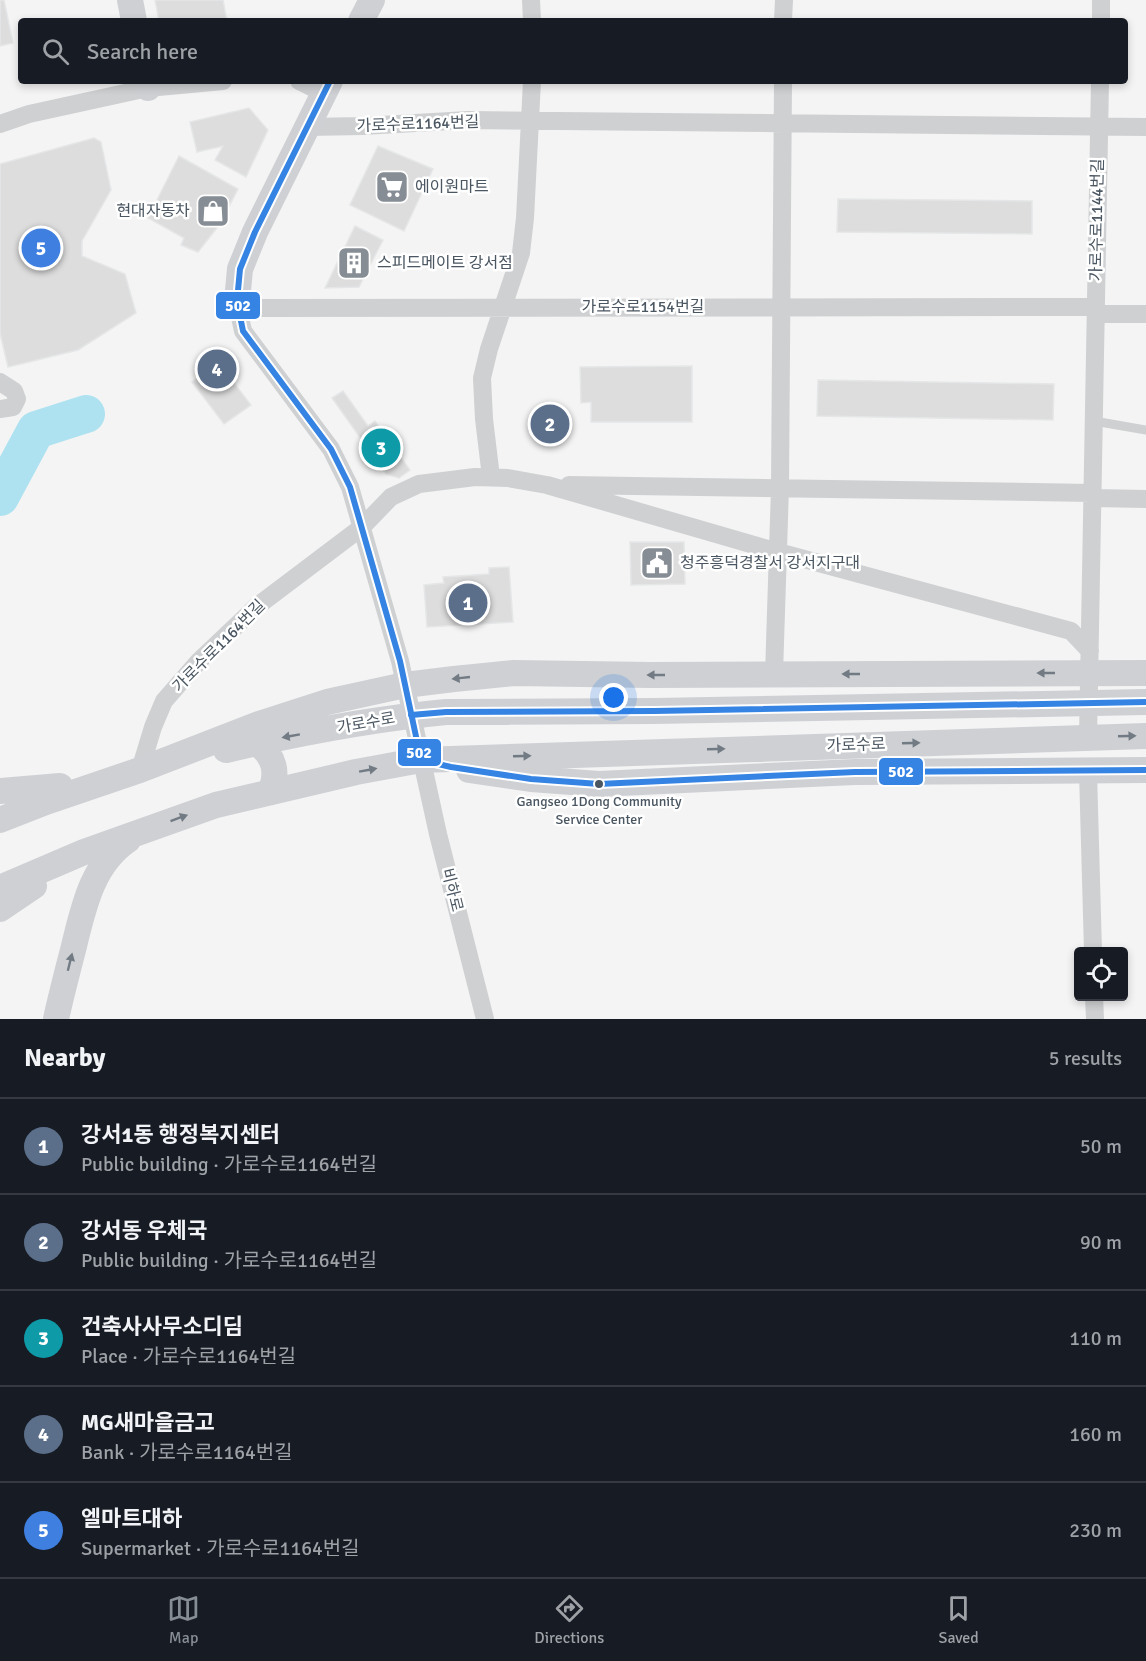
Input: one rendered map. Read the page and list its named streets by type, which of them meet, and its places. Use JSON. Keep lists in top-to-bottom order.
{
  "streets": {
    "main road": ["가로수로"],
    "street": [
      "가로수로1164번길",
      "가로수로1144번길",
      "가로수로1154번길",
      "비하로"
    ]
  },
  "crossings": [
    ["가로수로1164번길", "가로수로"],
    ["가로수로1144번길", "가로수로1154번길"],
    ["가로수로1144번길", "가로수로"],
    ["가로수로", "비하로"]
  ],
  "places": {
    "supermarket": ["에이원마트"],
    "shop": ["현대자동차"],
    "building": ["스피드메이트 강서점"],
    "public building": ["청주흥덕경찰서 강서지구대"],
    "other": ["Gangseo 1Dong Community Service Center"]
  },
  "lines": ["transit line 502"],
  "page": {
    "search": "Search here",
    "pins": [
      "5",
      "4",
      "2",
      "3",
      "1"
    ],
    "heading": ["Nearby", "5 results"],
    "list": [
      {
        "mark": "1",
        "name": "강서1동 행정복지센터",
        "note": "Public building · 가로수로1164번길",
        "value": "50 m"
      },
      {
        "mark": "2",
        "name": "강서동 우체국",
        "note": "Public building · 가로수로1164번길",
        "value": "90 m"
      },
      {
        "mark": "3",
        "name": "건축사사무소디딤",
        "note": "Place · 가로수로1164번길",
        "value": "110 m"
      },
      {
        "mark": "4",
        "name": "MG새마을금고",
        "note": "Bank · 가로수로1164번길",
        "value": "160 m"
      },
      {
        "mark": "5",
        "name": "엘마트대하",
        "note": "Supermarket · 가로수로1164번길",
        "value": "230 m"
      }
    ],
    "nav": ["Map", "Directions", "Saved"]
  }
}
